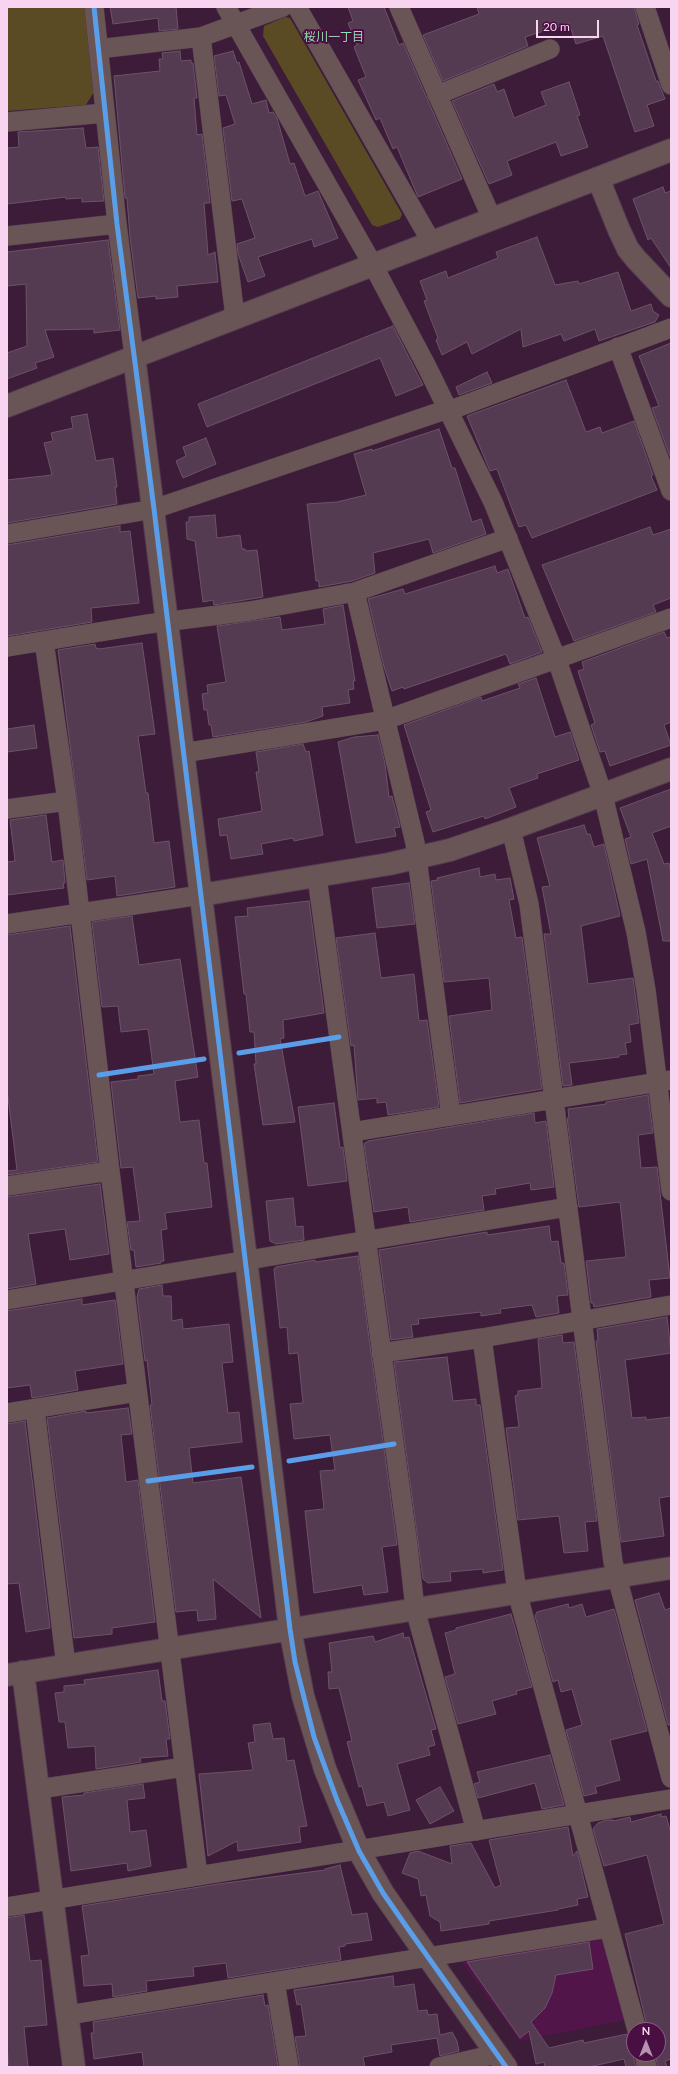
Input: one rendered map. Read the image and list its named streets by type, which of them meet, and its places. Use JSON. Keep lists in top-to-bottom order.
{
  "districts": ["桜川一丁目"],
  "scale_bar": "20 m",
  "north": "top"
}
